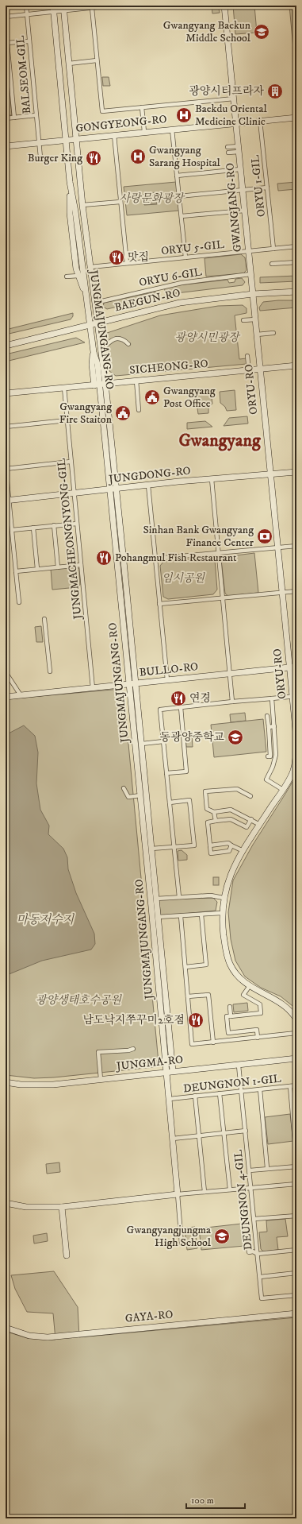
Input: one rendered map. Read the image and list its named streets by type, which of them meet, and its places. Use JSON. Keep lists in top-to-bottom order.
{
  "streets": {
    "street": [
      "BALSEOM-GIL",
      "GONGYEONG-RO",
      "ORYU 1-GIL",
      "GWANGJANG-RO",
      "ORYU 5-GIL",
      "ORYU 6-GIL",
      "BAEGUN-RO",
      "JUNGMAJUNGANG-RO",
      "SICHEONG-RO",
      "ORYU-RO",
      "JUNGDONG-RO",
      "JUNGMACHEONGNYONG-GIL",
      "BULLO-RO",
      "JUNGMA-RO",
      "DEUNGNON 1-GIL",
      "DEUNGNON 4-GIL",
      "GAYA-RO"
    ]
  },
  "crossings": [
    ["BALSEOM-GIL", "GONGYEONG-RO"],
    ["GONGYEONG-RO", "ORYU 1-GIL"],
    ["GONGYEONG-RO", "GWANGJANG-RO"],
    ["GONGYEONG-RO", "JUNGMAJUNGANG-RO"],
    ["ORYU 1-GIL", "ORYU 5-GIL"],
    ["GWANGJANG-RO", "ORYU 5-GIL"],
    ["GWANGJANG-RO", "ORYU 6-GIL"],
    ["GWANGJANG-RO", "BAEGUN-RO"],
    ["GWANGJANG-RO", "ORYU-RO"],
    ["ORYU 5-GIL", "JUNGMAJUNGANG-RO"],
    ["ORYU 6-GIL", "JUNGMAJUNGANG-RO"],
    ["BAEGUN-RO", "JUNGMAJUNGANG-RO"],
    ["BAEGUN-RO", "ORYU-RO"],
    ["JUNGMAJUNGANG-RO", "SICHEONG-RO"],
    ["JUNGMAJUNGANG-RO", "JUNGDONG-RO"],
    ["JUNGMAJUNGANG-RO", "BULLO-RO"],
    ["JUNGMAJUNGANG-RO", "JUNGMA-RO"],
    ["JUNGMAJUNGANG-RO", "DEUNGNON 1-GIL"],
    ["SICHEONG-RO", "ORYU-RO"],
    ["SICHEONG-RO", "JUNGMACHEONGNYONG-GIL"],
    ["ORYU-RO", "JUNGDONG-RO"],
    ["ORYU-RO", "BULLO-RO"],
    ["JUNGDONG-RO", "JUNGMACHEONGNYONG-GIL"],
    ["JUNGMACHEONGNYONG-GIL", "BULLO-RO"],
    ["JUNGMA-RO", "DEUNGNON 4-GIL"],
    ["DEUNGNON 1-GIL", "DEUNGNON 4-GIL"]
  ],
  "districts": ["Gwangyang"],
  "water": ["마동저수지"],
  "parks": [
    "사랑문화광장",
    "광양시민광장",
    "임시공원",
    "광양생태호수공원"
  ],
  "places": {
    "school or university": ["Gwangyang Baekun Middle School", "동광양중학교", "Gwangyangjungma High School"],
    "building": ["광양시티프라자"],
    "hospital": ["Baekdu Oriental Medicine Clinic", "Gwangyang Sarang Hospital"],
    "restaurant": [
      "Burger King",
      "맛집",
      "Pohangmul Fish Restaurant",
      "연경",
      "남도낙지쭈꾸미2호점"
    ],
    "public building": ["Gwangyang Post Office", "Gwangyang Fire Staiton"],
    "bank": ["Sinhan Bank Gwangyang Finance Center"]
  },
  "scale_bar": "100 m"
}
